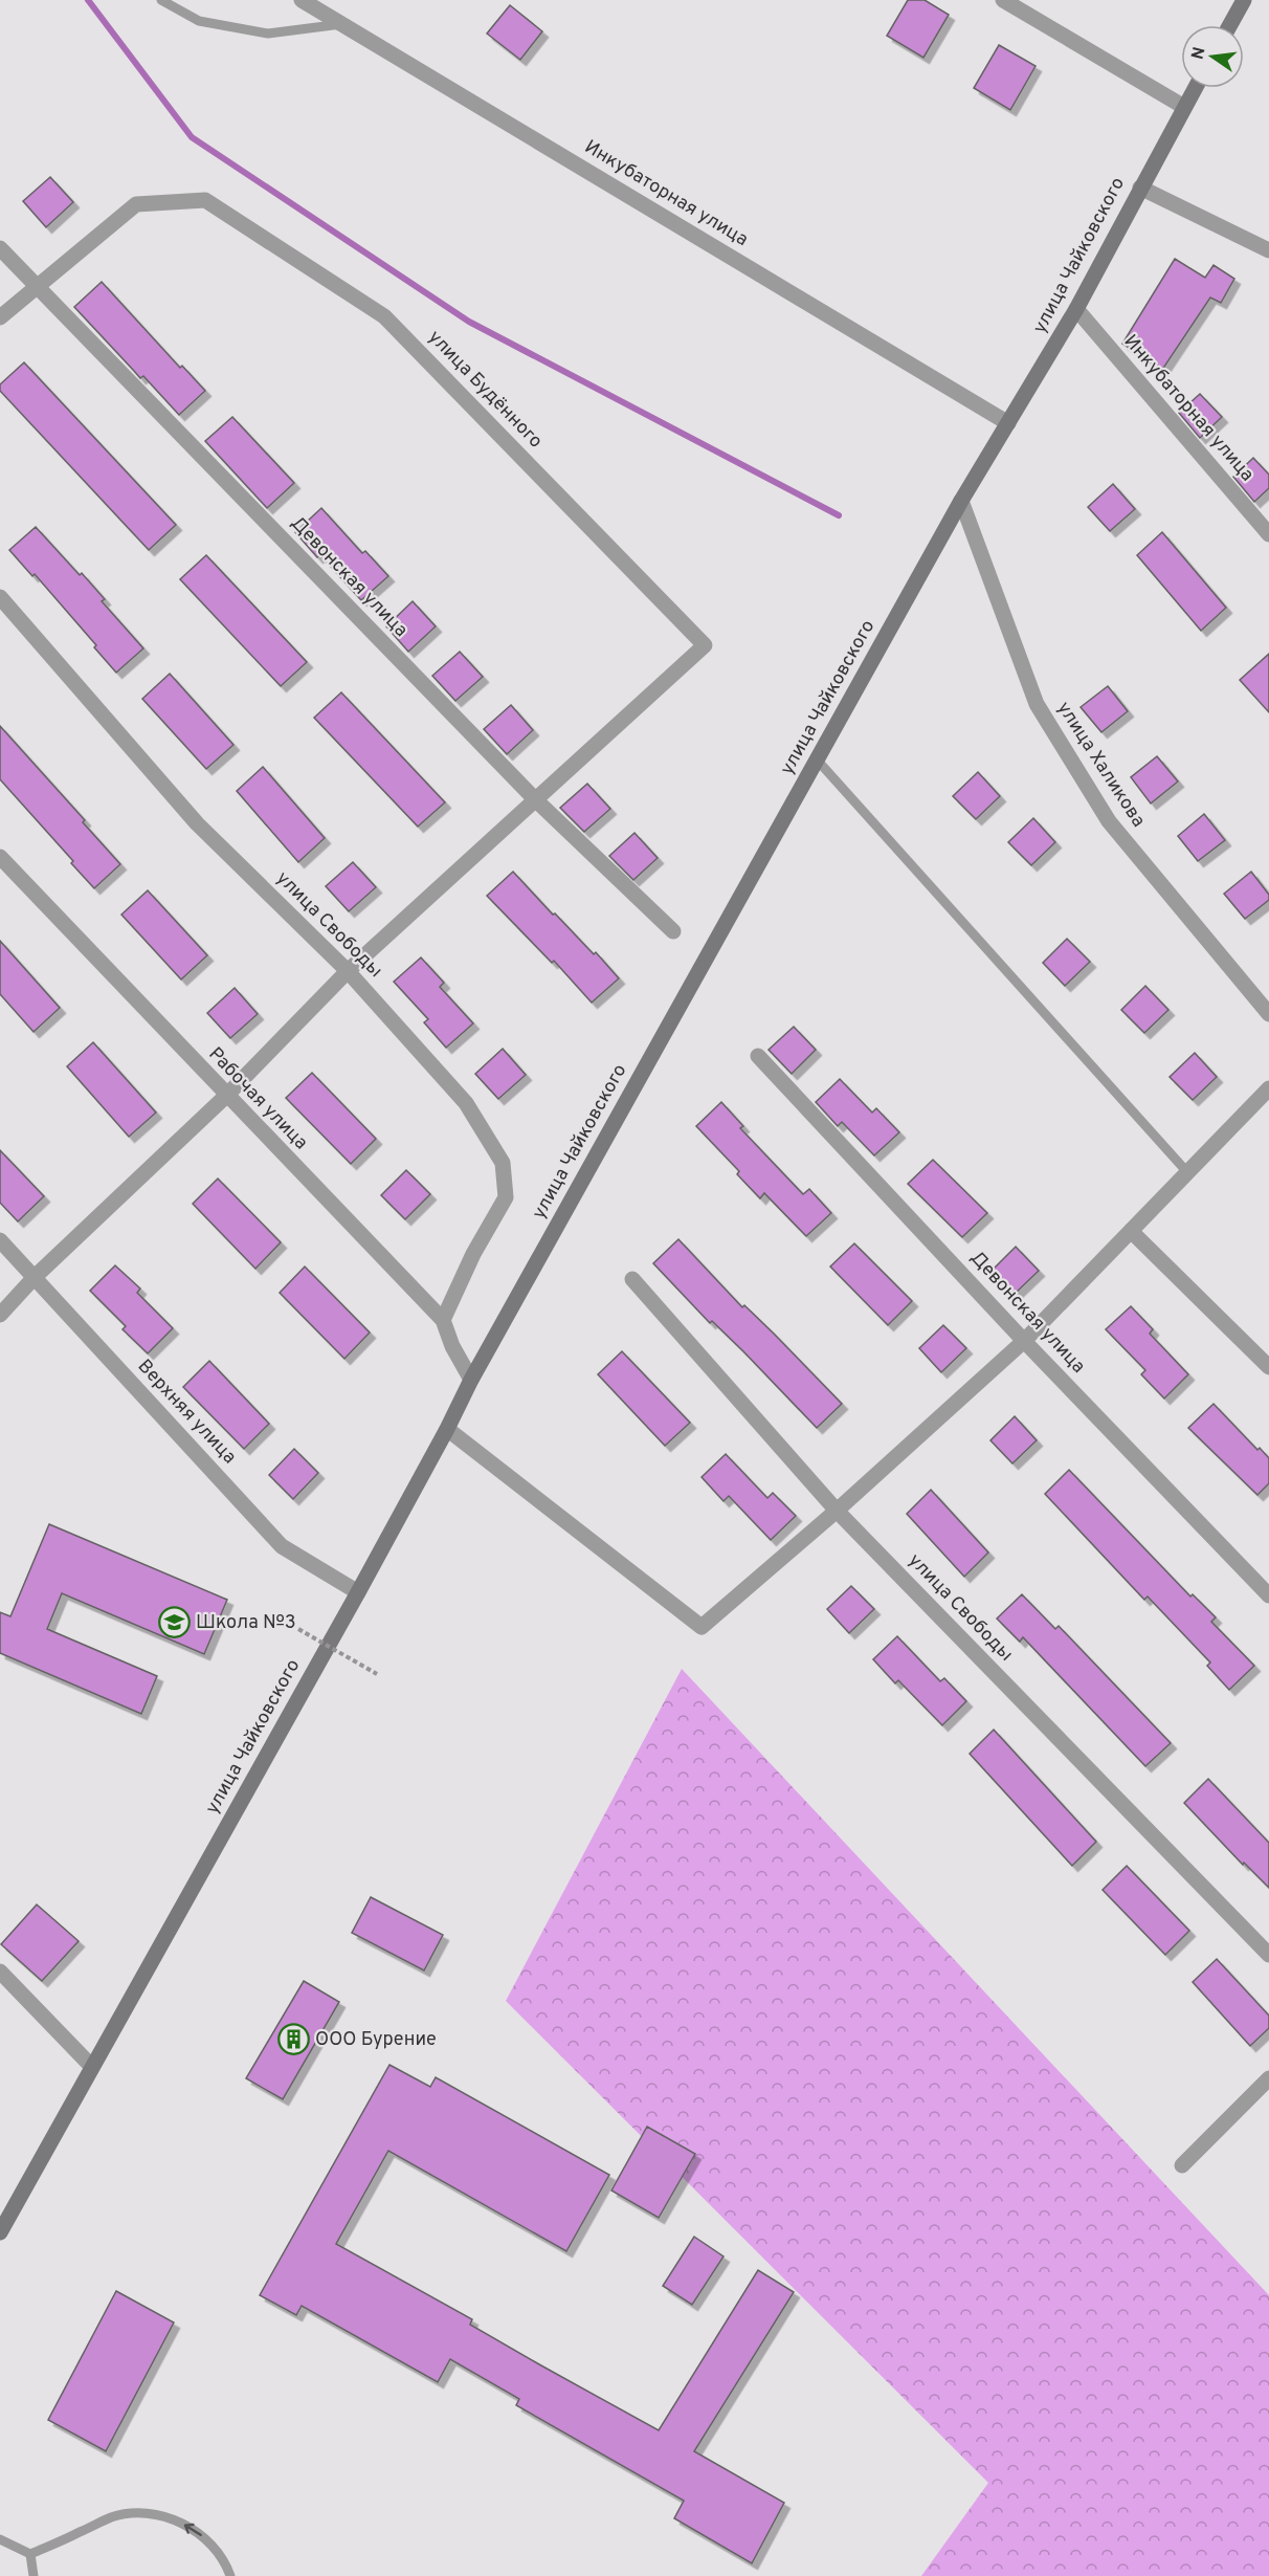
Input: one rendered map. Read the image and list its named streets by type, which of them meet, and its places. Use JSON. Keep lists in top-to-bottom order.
{
  "streets": {
    "main road": ["улица Чайковского"],
    "street": [
      "Инкубаторная улица",
      "улица Будённого",
      "Девонская улица",
      "улица Халикова",
      "улица Свободы",
      "Рабочая улица",
      "Верхняя улица"
    ]
  },
  "crossings": [
    ["Инкубаторная улица", "улица Чайковского"],
    ["улица Чайковского", "улица Халикова"],
    ["улица Чайковского", "Рабочая улица"],
    ["улица Чайковского", "Верхняя улица"],
    ["улица Будённого", "Девонская улица"],
    ["улица Свободы", "Рабочая улица"]
  ],
  "places": {
    "school or university": ["Школа №3"],
    "building": ["ООО Бурение"]
  },
  "north": "left"
}
